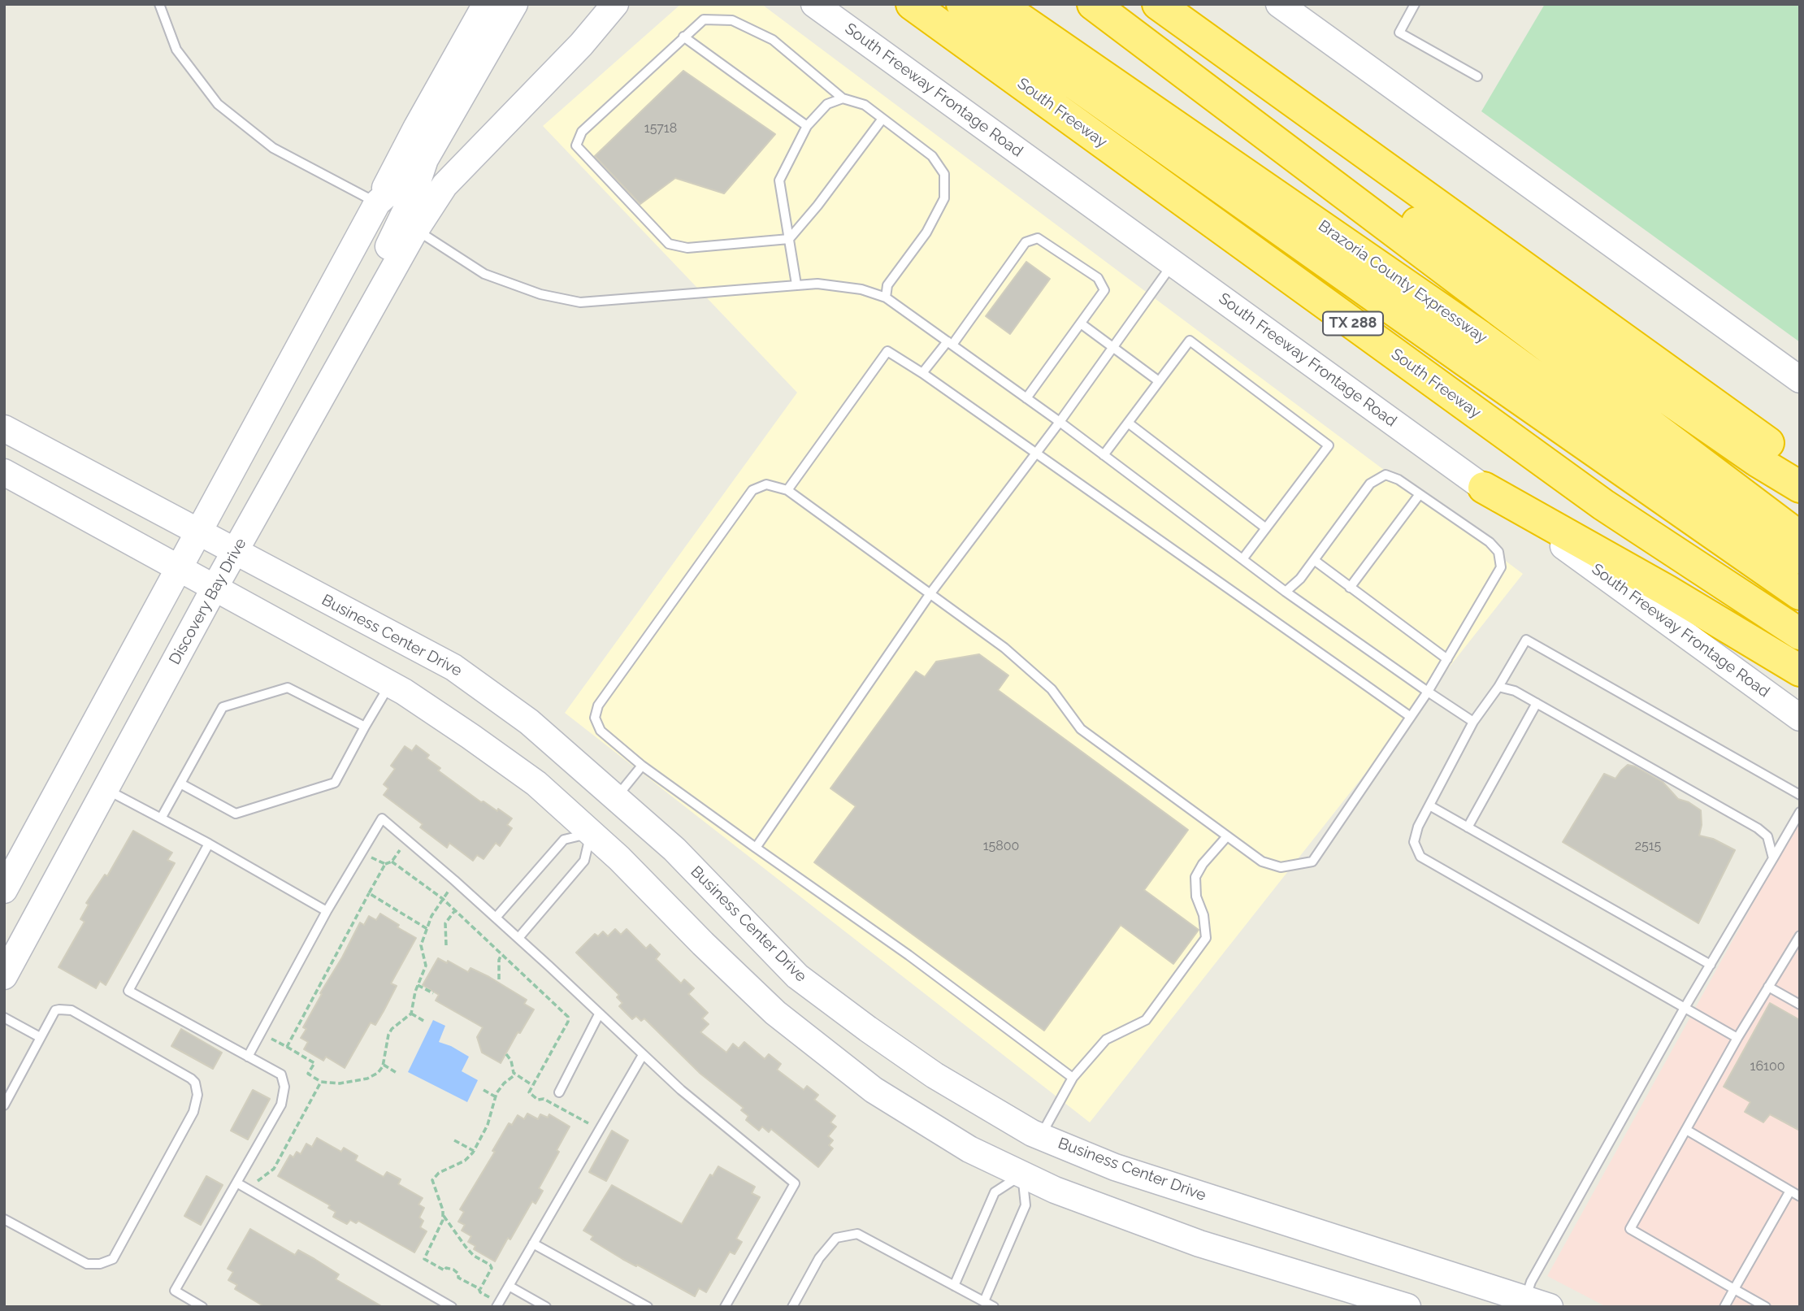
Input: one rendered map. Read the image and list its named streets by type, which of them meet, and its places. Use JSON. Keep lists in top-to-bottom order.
{
  "streets": {
    "highway": ["South Freeway", "Brazoria County Expressway", "TX 288"],
    "street": ["South Freeway Frontage Road", "Discovery Bay Drive", "Business Center Drive"]
  },
  "crossings": [
    ["Discovery Bay Drive", "Business Center Drive"]
  ],
  "house_numbers": [
    "15718",
    "15800",
    "2515",
    "16100"
  ]
}
